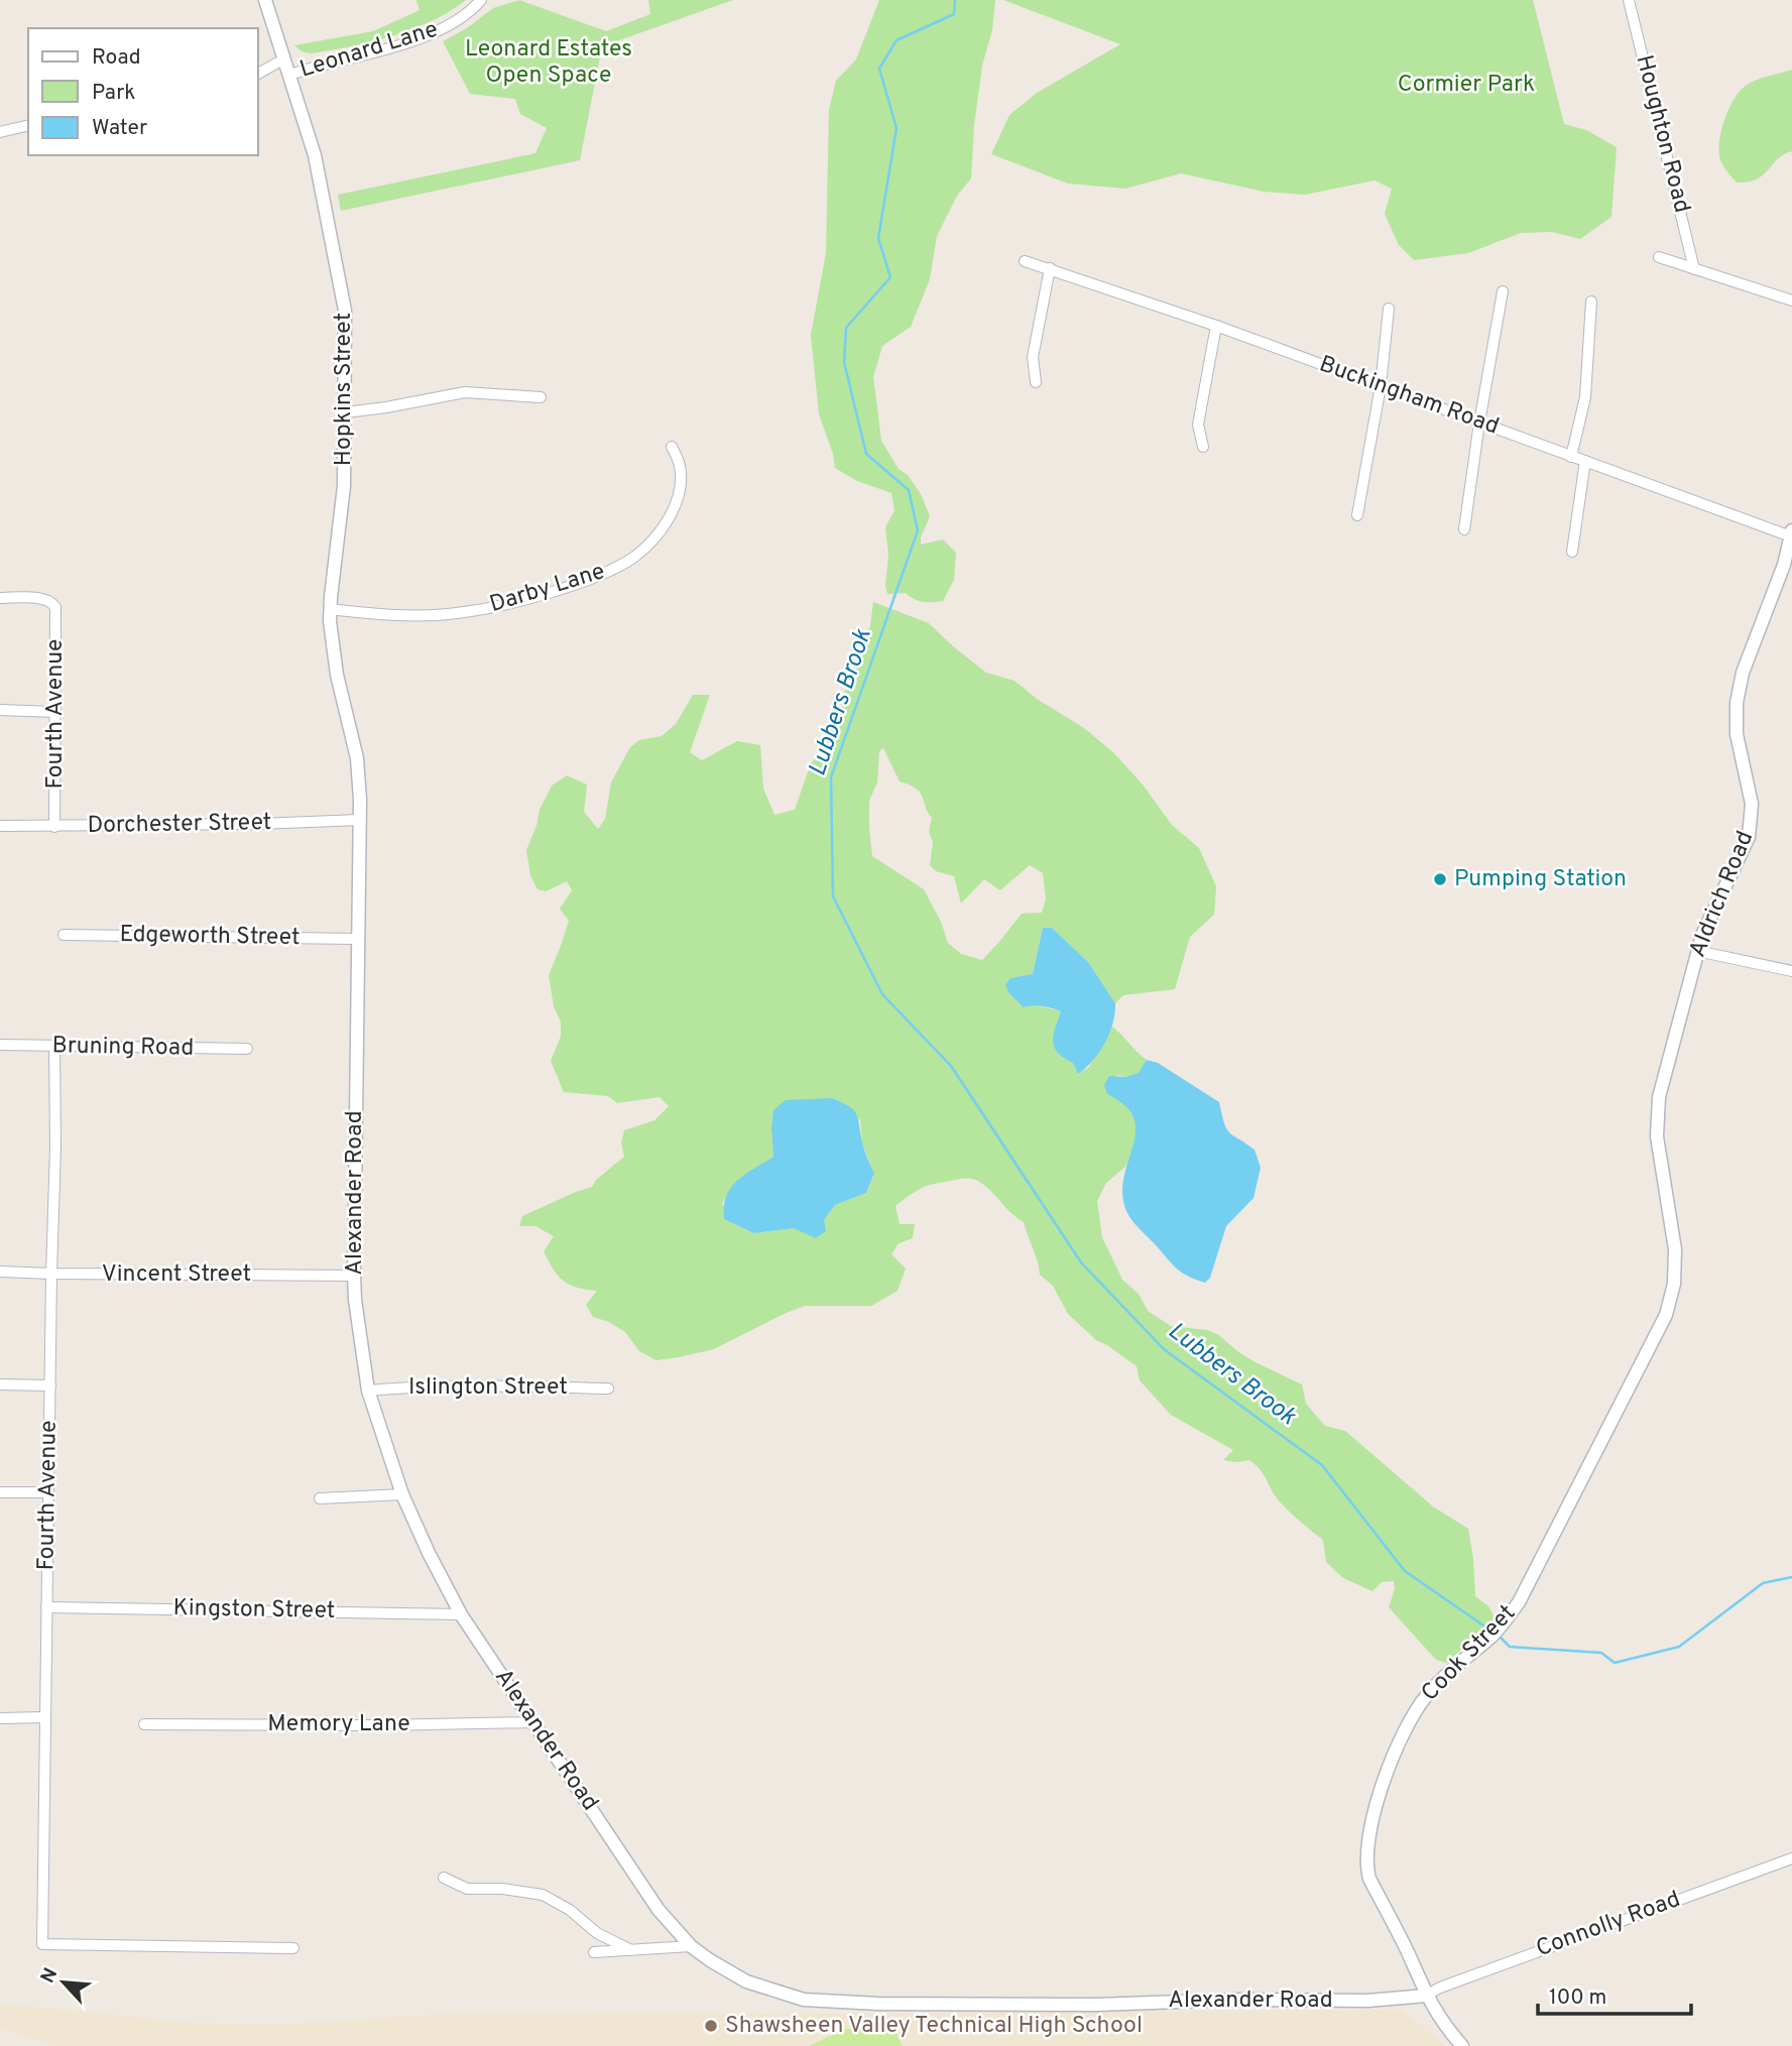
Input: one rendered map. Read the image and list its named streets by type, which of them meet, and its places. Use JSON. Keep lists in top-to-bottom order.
{
  "streets": {
    "street": [
      "Leonard Lane",
      "Houghton Road",
      "Hopkins Street",
      "Buckingham Road",
      "Darby Lane",
      "Fourth Avenue",
      "Dorchester Street",
      "Aldrich Road",
      "Edgeworth Street",
      "Bruning Road",
      "Alexander Road",
      "Vincent Street",
      "Islington Street",
      "Kingston Street",
      "Cook Street",
      "Memory Lane",
      "Connolly Road"
    ]
  },
  "crossings": [
    ["Leonard Lane", "Hopkins Street"],
    ["Hopkins Street", "Darby Lane"],
    ["Hopkins Street", "Alexander Road"],
    ["Buckingham Road", "Aldrich Road"],
    ["Fourth Avenue", "Dorchester Street"],
    ["Fourth Avenue", "Bruning Road"],
    ["Fourth Avenue", "Vincent Street"],
    ["Fourth Avenue", "Kingston Street"],
    ["Dorchester Street", "Alexander Road"],
    ["Aldrich Road", "Cook Street"],
    ["Edgeworth Street", "Alexander Road"],
    ["Alexander Road", "Vincent Street"],
    ["Alexander Road", "Islington Street"],
    ["Alexander Road", "Kingston Street"],
    ["Alexander Road", "Cook Street"],
    ["Alexander Road", "Memory Lane"],
    ["Alexander Road", "Connolly Road"],
    ["Cook Street", "Connolly Road"]
  ],
  "water": ["Lubbers Brook"],
  "parks": ["Leonard Estates Open Space", "Cormier Park"],
  "places": ["Pumping Station", "Shawsheen Valley Technical High School"],
  "legend": ["Road", "Park", "Water"],
  "scale_bar": "100 m",
  "north": "top left"
}
